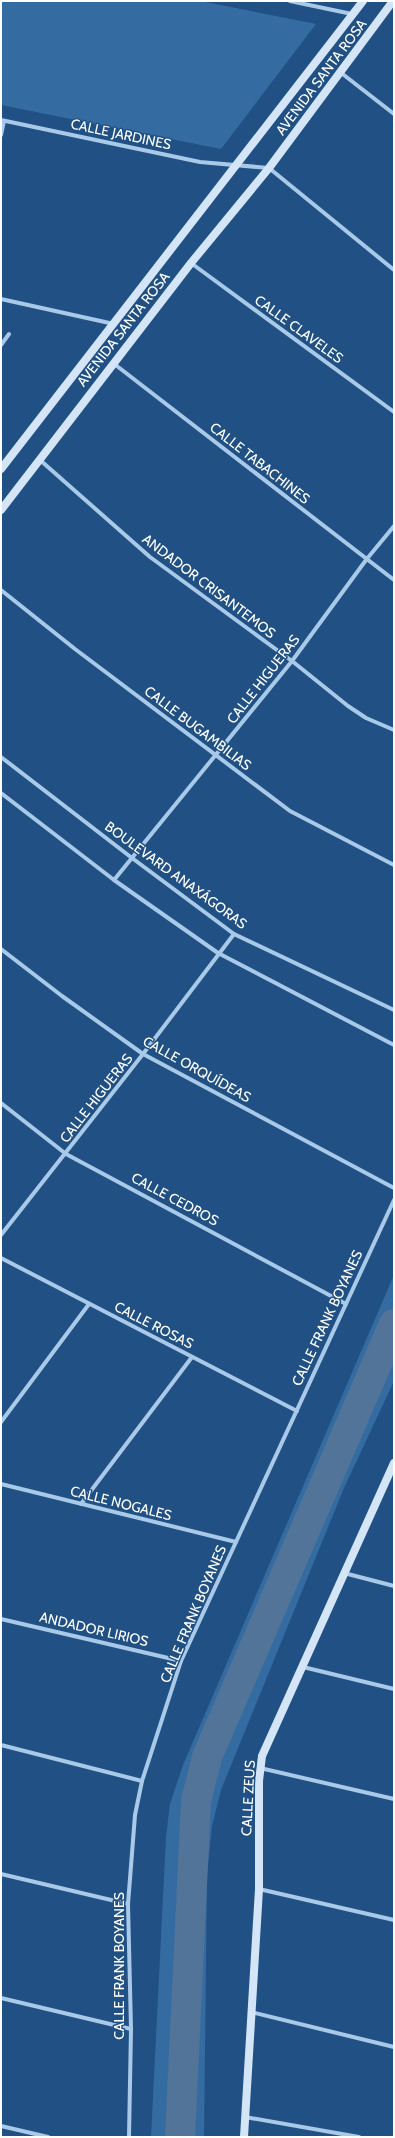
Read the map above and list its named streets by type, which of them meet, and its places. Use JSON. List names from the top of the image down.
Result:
{
  "streets": {
    "main road": ["AVENIDA SANTA ROSA", "CALLE ZEUS"],
    "street": [
      "CALLE JARDINES",
      "CALLE CLAVELES",
      "CALLE TABACHINES",
      "ANDADOR CRISANTEMOS",
      "CALLE HIGUERAS",
      "CALLE BUGAMBILIAS",
      "BOULEVARD ANAXÁGORAS",
      "CALLE ORQUÍDEAS",
      "CALLE CEDROS",
      "CALLE FRANK BOYANES",
      "CALLE ROSAS",
      "CALLE NOGALES",
      "ANDADOR LIRIOS"
    ]
  },
  "crossings": [
    ["AVENIDA SANTA ROSA", "CALLE JARDINES"],
    ["AVENIDA SANTA ROSA", "CALLE CLAVELES"],
    ["AVENIDA SANTA ROSA", "CALLE TABACHINES"],
    ["AVENIDA SANTA ROSA", "ANDADOR CRISANTEMOS"],
    ["CALLE TABACHINES", "CALLE HIGUERAS"],
    ["ANDADOR CRISANTEMOS", "CALLE HIGUERAS"],
    ["CALLE HIGUERAS", "CALLE BUGAMBILIAS"],
    ["CALLE HIGUERAS", "BOULEVARD ANAXÁGORAS"],
    ["CALLE HIGUERAS", "CALLE ORQUÍDEAS"],
    ["CALLE HIGUERAS", "CALLE CEDROS"],
    ["CALLE CEDROS", "CALLE FRANK BOYANES"],
    ["CALLE FRANK BOYANES", "CALLE ROSAS"],
    ["CALLE FRANK BOYANES", "CALLE NOGALES"],
    ["CALLE FRANK BOYANES", "ANDADOR LIRIOS"]
  ]
}
